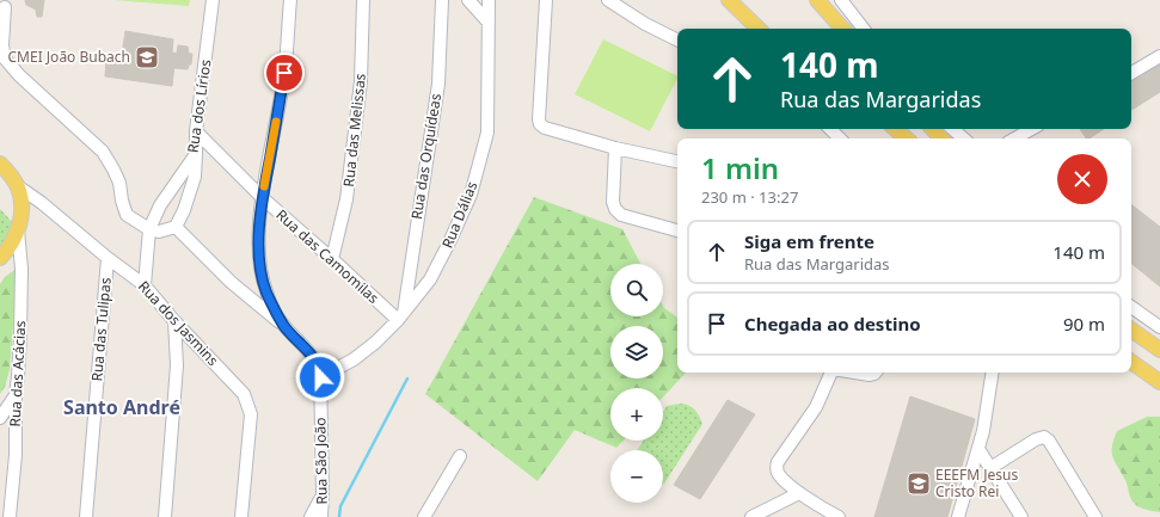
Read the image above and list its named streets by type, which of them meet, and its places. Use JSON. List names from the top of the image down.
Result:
{
  "streets": {
    "street": [
      "Rua dos Lírios",
      "Rua das Melissas",
      "Rua das Orquídeas",
      "Rua Dálias",
      "Rua das Camomilas",
      "Rua dos Jasmins",
      "Rua das Tulipas",
      "Rua das Acácias",
      "Rua São João"
    ]
  },
  "crossings": [
    ["Rua dos Lírios", "Rua das Camomilas"],
    ["Rua dos Lírios", "Rua dos Jasmins"],
    ["Rua das Melissas", "Rua das Camomilas"],
    ["Rua das Orquídeas", "Rua Dálias"],
    ["Rua das Orquídeas", "Rua das Camomilas"],
    ["Rua Dálias", "Rua das Camomilas"],
    ["Rua Dálias", "Rua São João"],
    ["Rua dos Jasmins", "Rua das Tulipas"]
  ],
  "districts": ["Santo André"],
  "places": {
    "school or university": ["CMEI João Bubach", "EEEFM Jesus Cristo Rei"]
  },
  "page": {
    "turn": ["140 m", "Rua das Margaridas"],
    "heading": ["1 min", "230 m · 13:27"],
    "list": [
      {
        "name": "Siga em frente",
        "note": "Rua das Margaridas",
        "value": "140 m"
      },
      {
        "name": "Chegada ao destino",
        "value": "90 m"
      }
    ],
    "map_buttons": ["+", "−"]
  }
}
